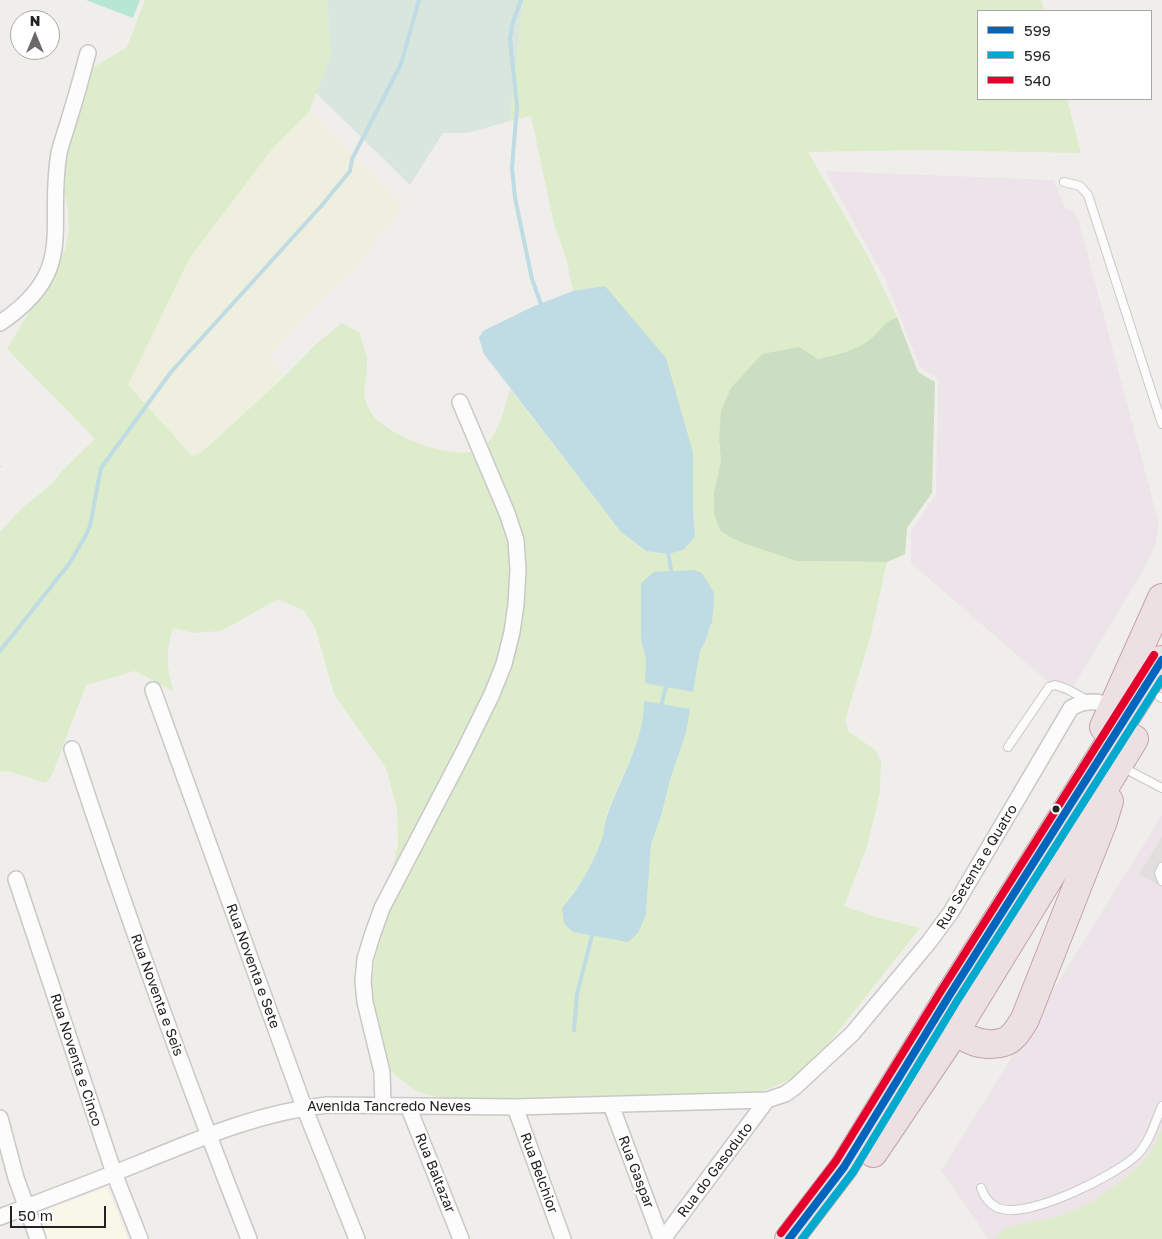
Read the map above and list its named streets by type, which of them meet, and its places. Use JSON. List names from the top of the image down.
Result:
{
  "streets": {
    "street": [
      "Rua Setenta e Quatro",
      "Rua Noventa e Sete",
      "Rua Noventa e Seis",
      "Rua Noventa e Cinco",
      "Avenida Tancredo Neves",
      "Rua do Gasoduto",
      "Rua Gaspar",
      "Rua Baltazar",
      "Rua Belchior"
    ]
  },
  "crossings": [
    ["Rua Setenta e Quatro", "Avenida Tancredo Neves"],
    ["Rua Setenta e Quatro", "Rua do Gasoduto"],
    ["Rua Noventa e Sete", "Avenida Tancredo Neves"],
    ["Rua Noventa e Seis", "Avenida Tancredo Neves"],
    ["Rua Noventa e Cinco", "Avenida Tancredo Neves"],
    ["Avenida Tancredo Neves", "Rua do Gasoduto"],
    ["Avenida Tancredo Neves", "Rua Gaspar"],
    ["Avenida Tancredo Neves", "Rua Baltazar"],
    ["Avenida Tancredo Neves", "Rua Belchior"],
    ["Rua do Gasoduto", "Rua Gaspar"]
  ],
  "lines": ["transit line 540", "transit line 599", "transit line 596"],
  "legend": ["599", "596", "540"],
  "scale_bar": "50 m",
  "north": "top"
}
